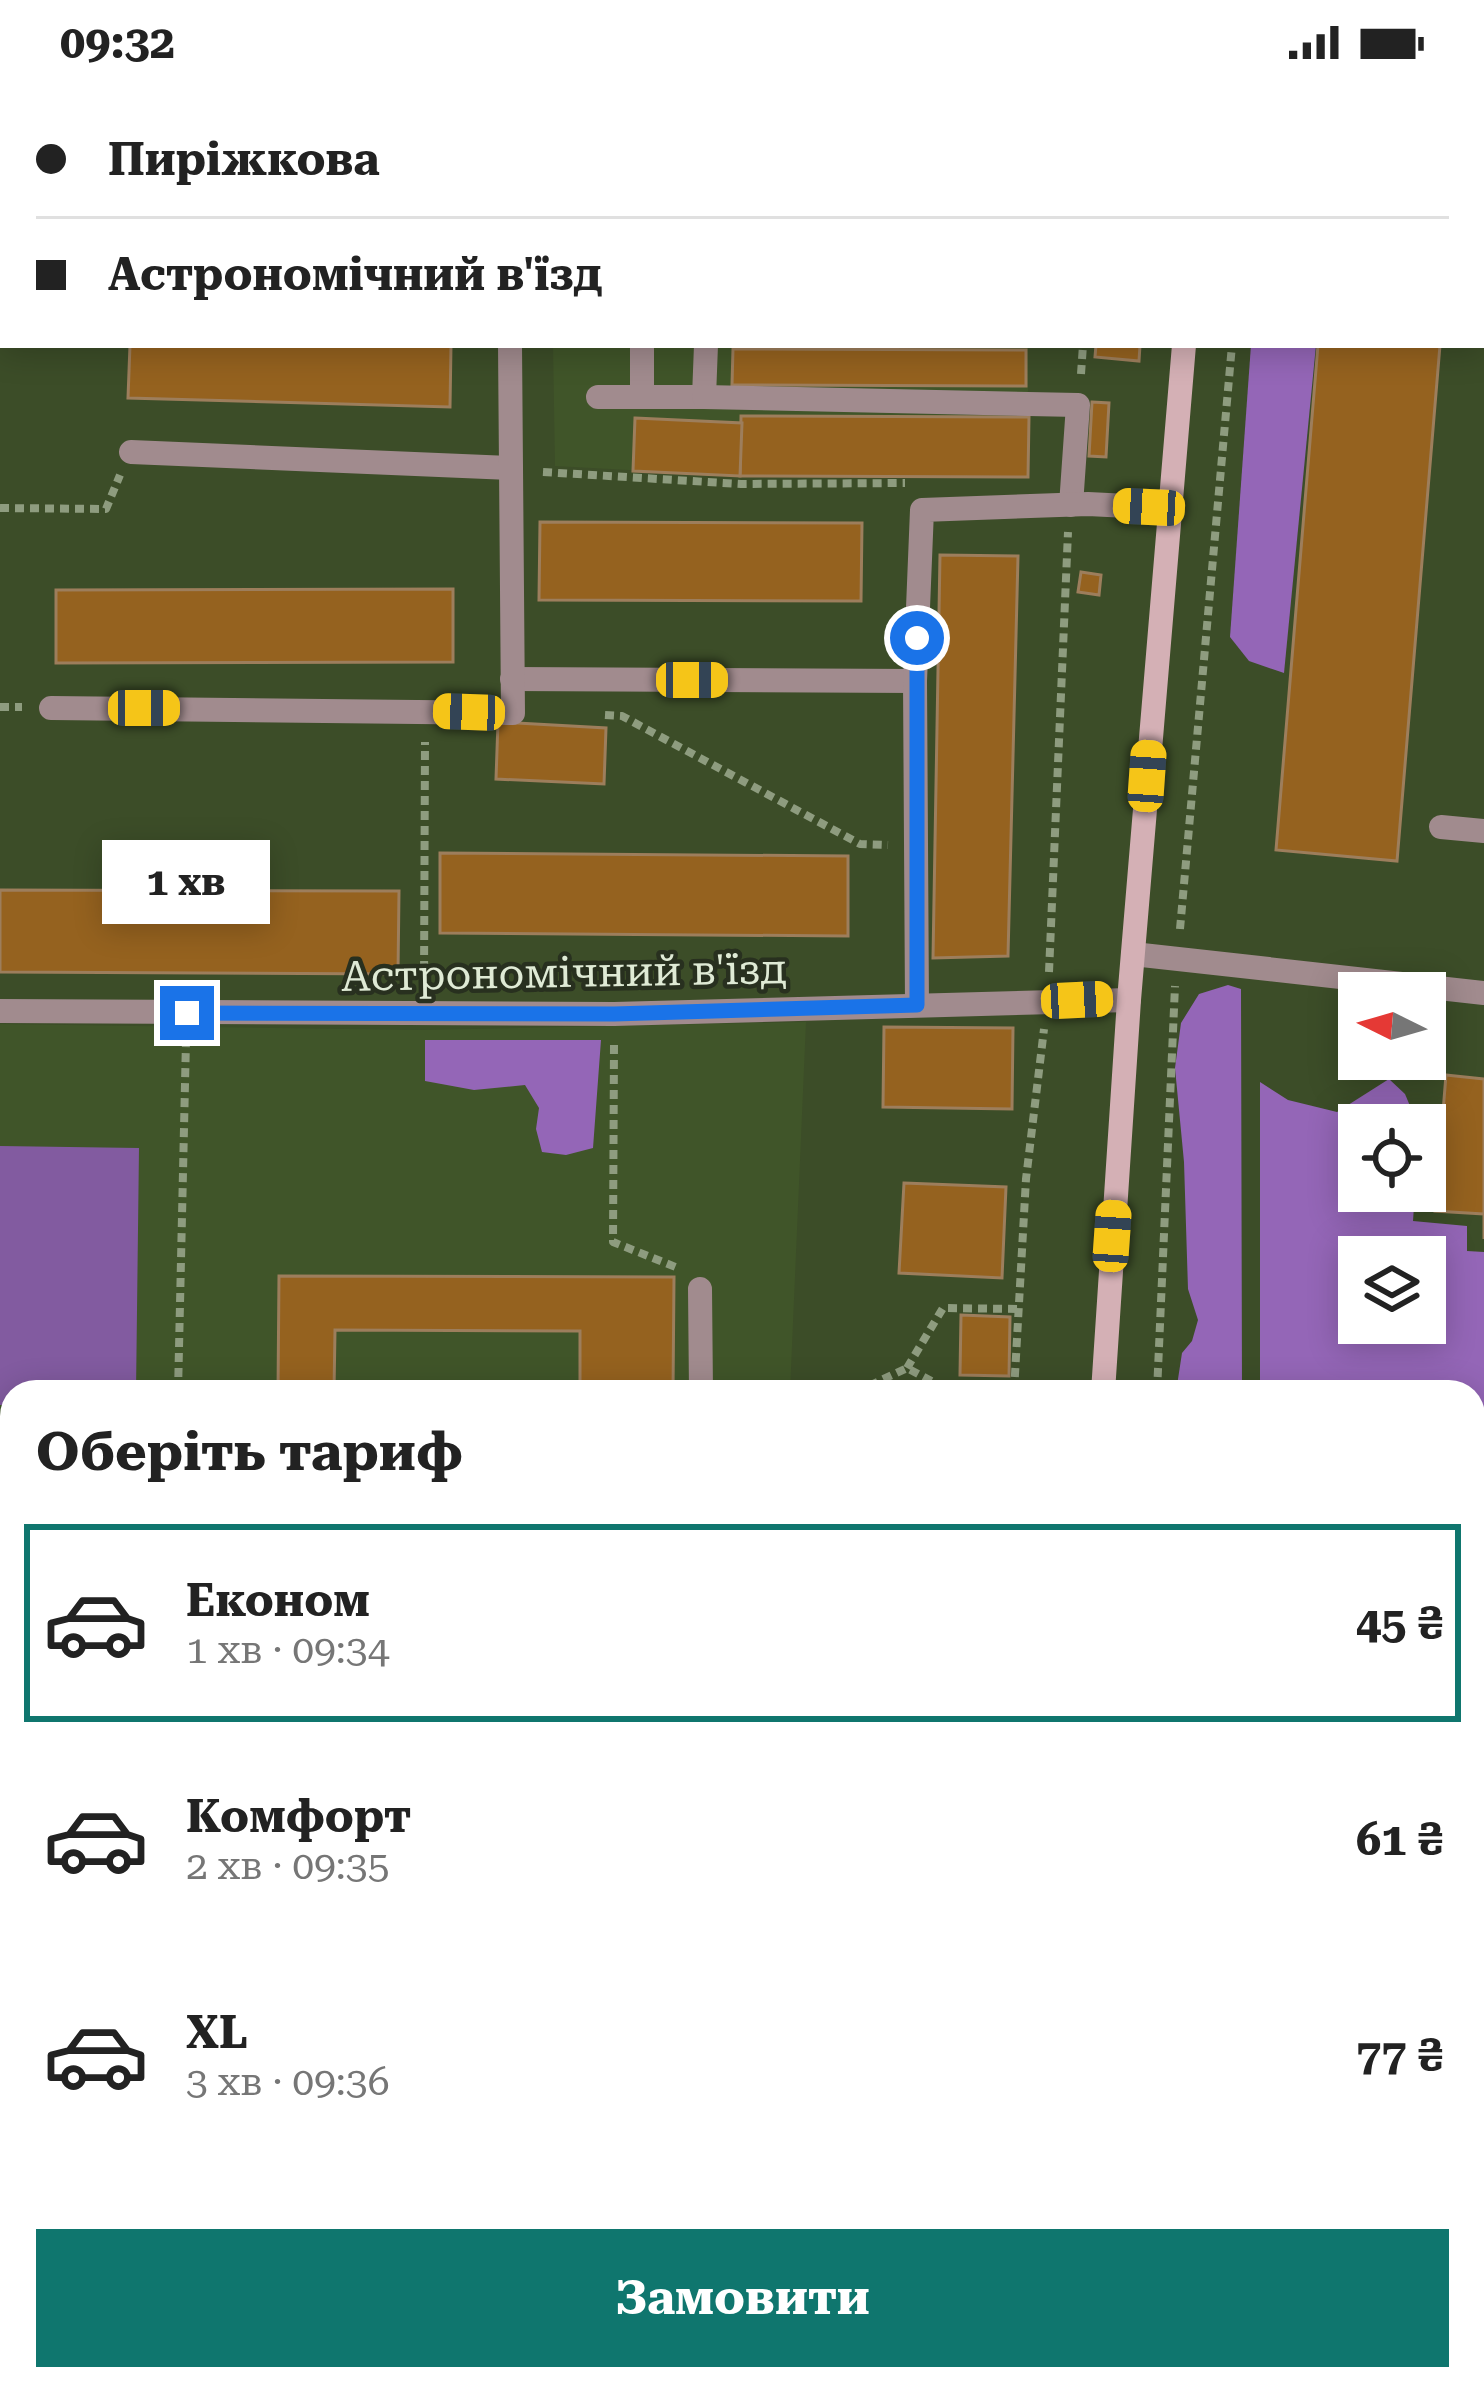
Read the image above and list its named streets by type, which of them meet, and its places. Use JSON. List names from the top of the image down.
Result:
{
  "streets": {
    "street": ["Астрономічний в'їзд"]
  },
  "north": "left",
  "page": {
    "status": "09:32",
    "banner": ["Пиріжкова", "Астрономічний в'їзд"],
    "bubble": "1 хв",
    "heading": "Оберіть тариф",
    "list": [
      {
        "name": "Економ",
        "note": "1 хв · 09:34",
        "value": "45 ₴"
      },
      {
        "name": "Комфорт",
        "note": "2 хв · 09:35",
        "value": "61 ₴"
      },
      {
        "name": "XL",
        "note": "3 хв · 09:36",
        "value": "77 ₴"
      }
    ],
    "buttons": "Замовити"
  }
}
